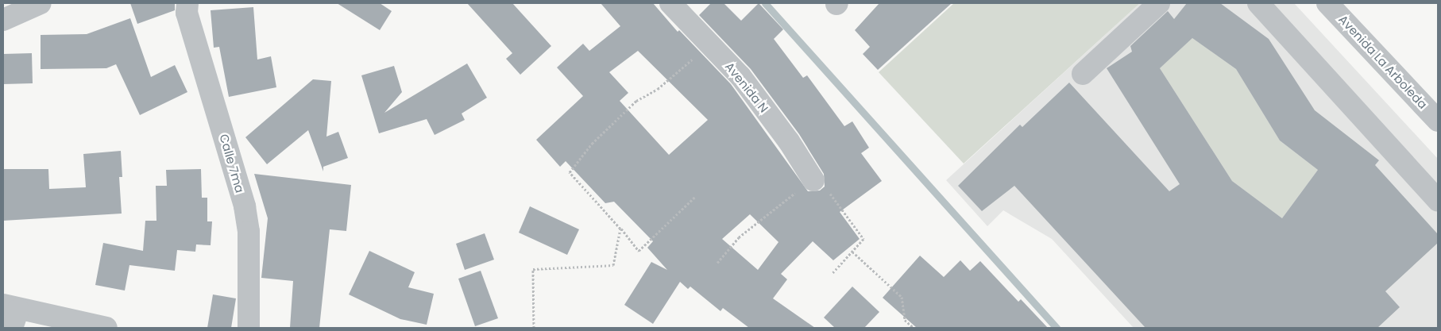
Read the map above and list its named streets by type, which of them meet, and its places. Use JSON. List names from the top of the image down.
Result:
{
  "streets": {
    "street": ["Avenida La Arboleda", "Avenida N", "Calle 7ma"]
  }
}
